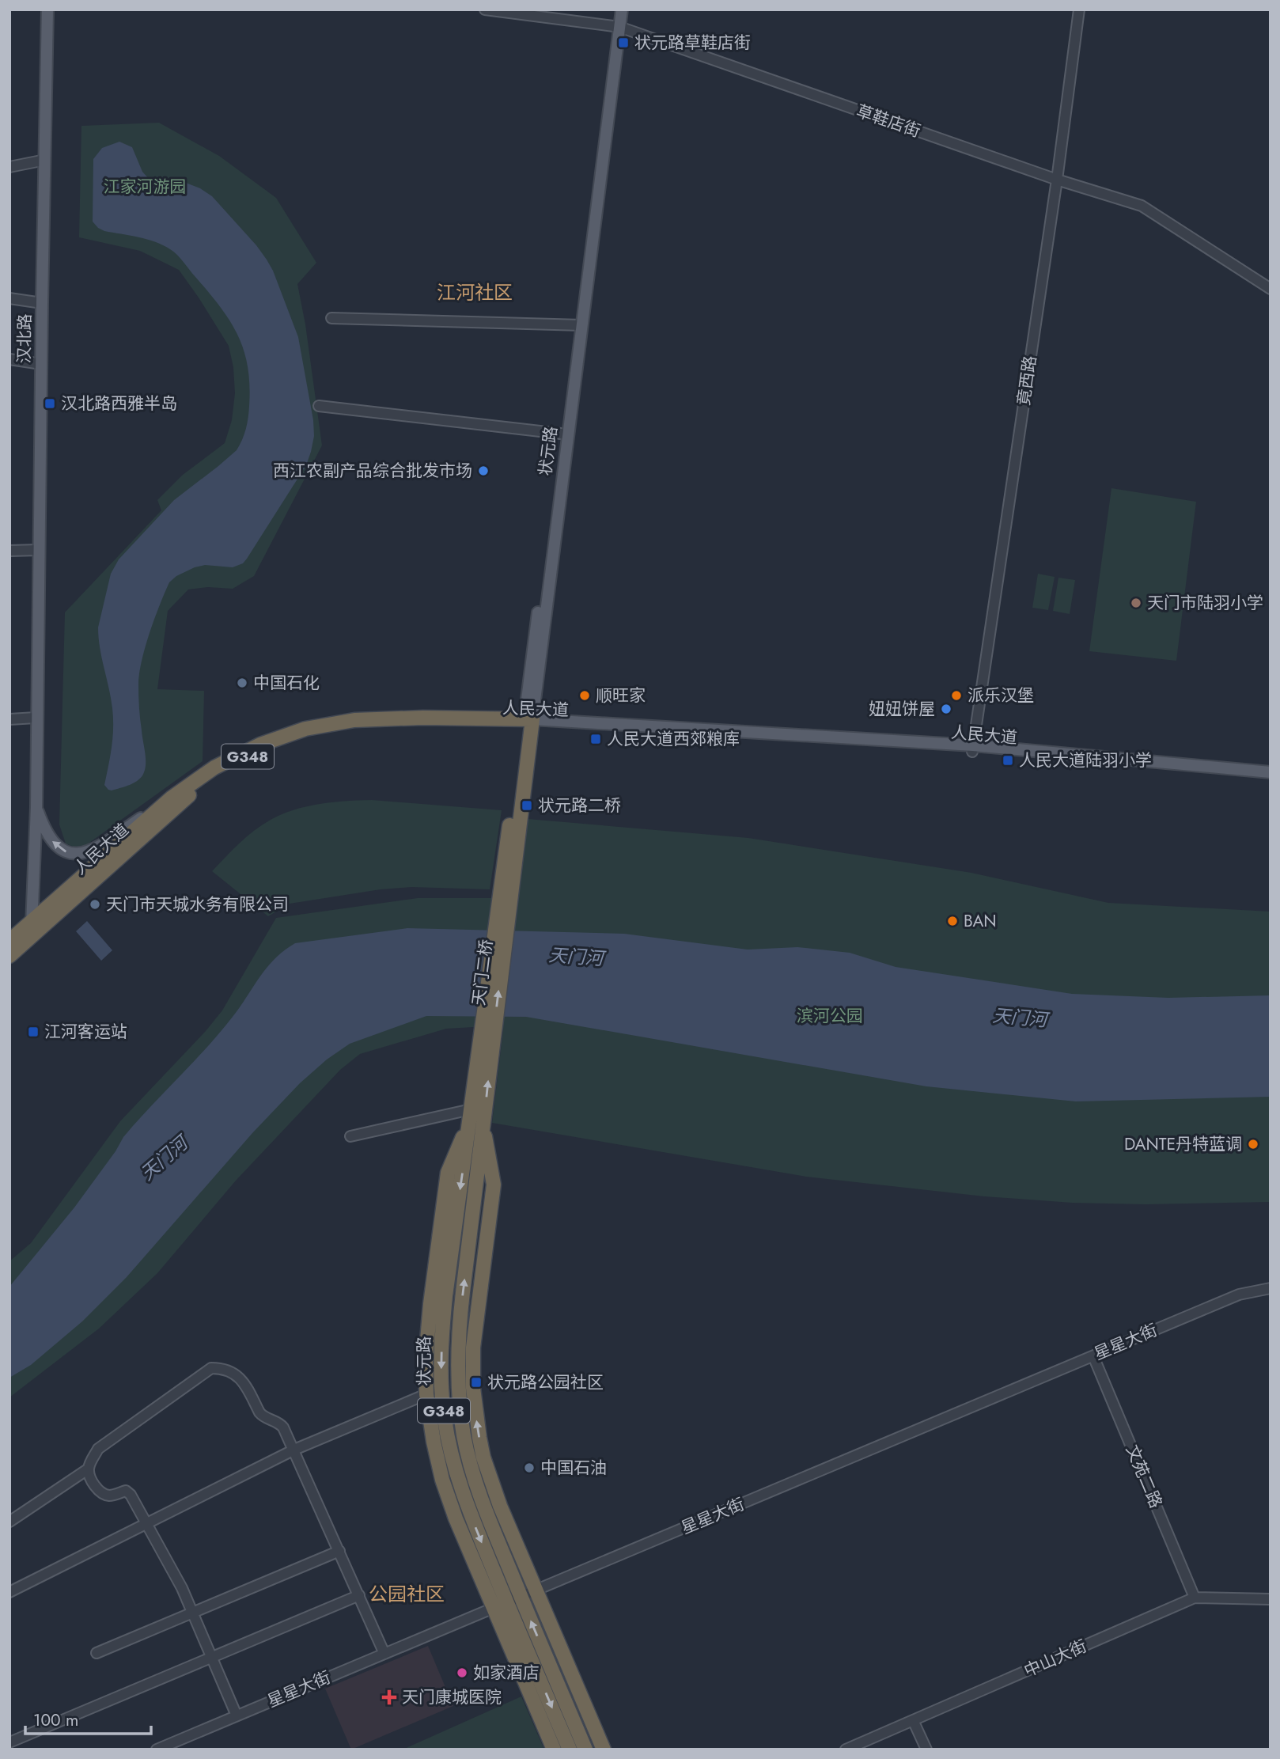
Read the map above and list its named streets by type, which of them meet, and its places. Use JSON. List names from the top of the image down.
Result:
{
  "streets": {
    "highway": [
      "状元路",
      "人民大道",
      "G348",
      "天门二桥"
    ],
    "main road": ["汉北路"],
    "street": [
      "草鞋店街",
      "竟西路",
      "星星大街",
      "文苑二路",
      "中山大街"
    ]
  },
  "crossings": [
    ["草鞋店街", "竟西路"],
    ["草鞋店街", "状元路"],
    ["汉北路", "人民大道"],
    ["竟西路", "人民大道"],
    ["状元路", "人民大道"],
    ["状元路", "天门二桥"],
    ["状元路", "星星大街"],
    ["星星大街", "文苑二路"],
    ["文苑二路", "中山大街"]
  ],
  "districts": ["江河社区", "公园社区"],
  "water": ["天门河"],
  "parks": ["江家河游园", "滨河公园"],
  "places": {
    "transit": [
      "状元路草鞋店街",
      "汉北路西雅半岛",
      "人民大道西郊粮库",
      "人民大道陆羽小学",
      "状元路二桥",
      "江河客运站",
      "状元路公园社区"
    ],
    "other": [
      "西江农副产品综合批发市场",
      "天门市陆羽小学",
      "中国石化",
      "顺旺家",
      "派乐汉堡",
      "妞妞饼屋",
      "天门市天城水务有限公司",
      "BAN",
      "DANTE丹特蓝调",
      "中国石油",
      "如家酒店"
    ],
    "health": ["天门康城医院"]
  },
  "scale_bar": "100 m"
}
